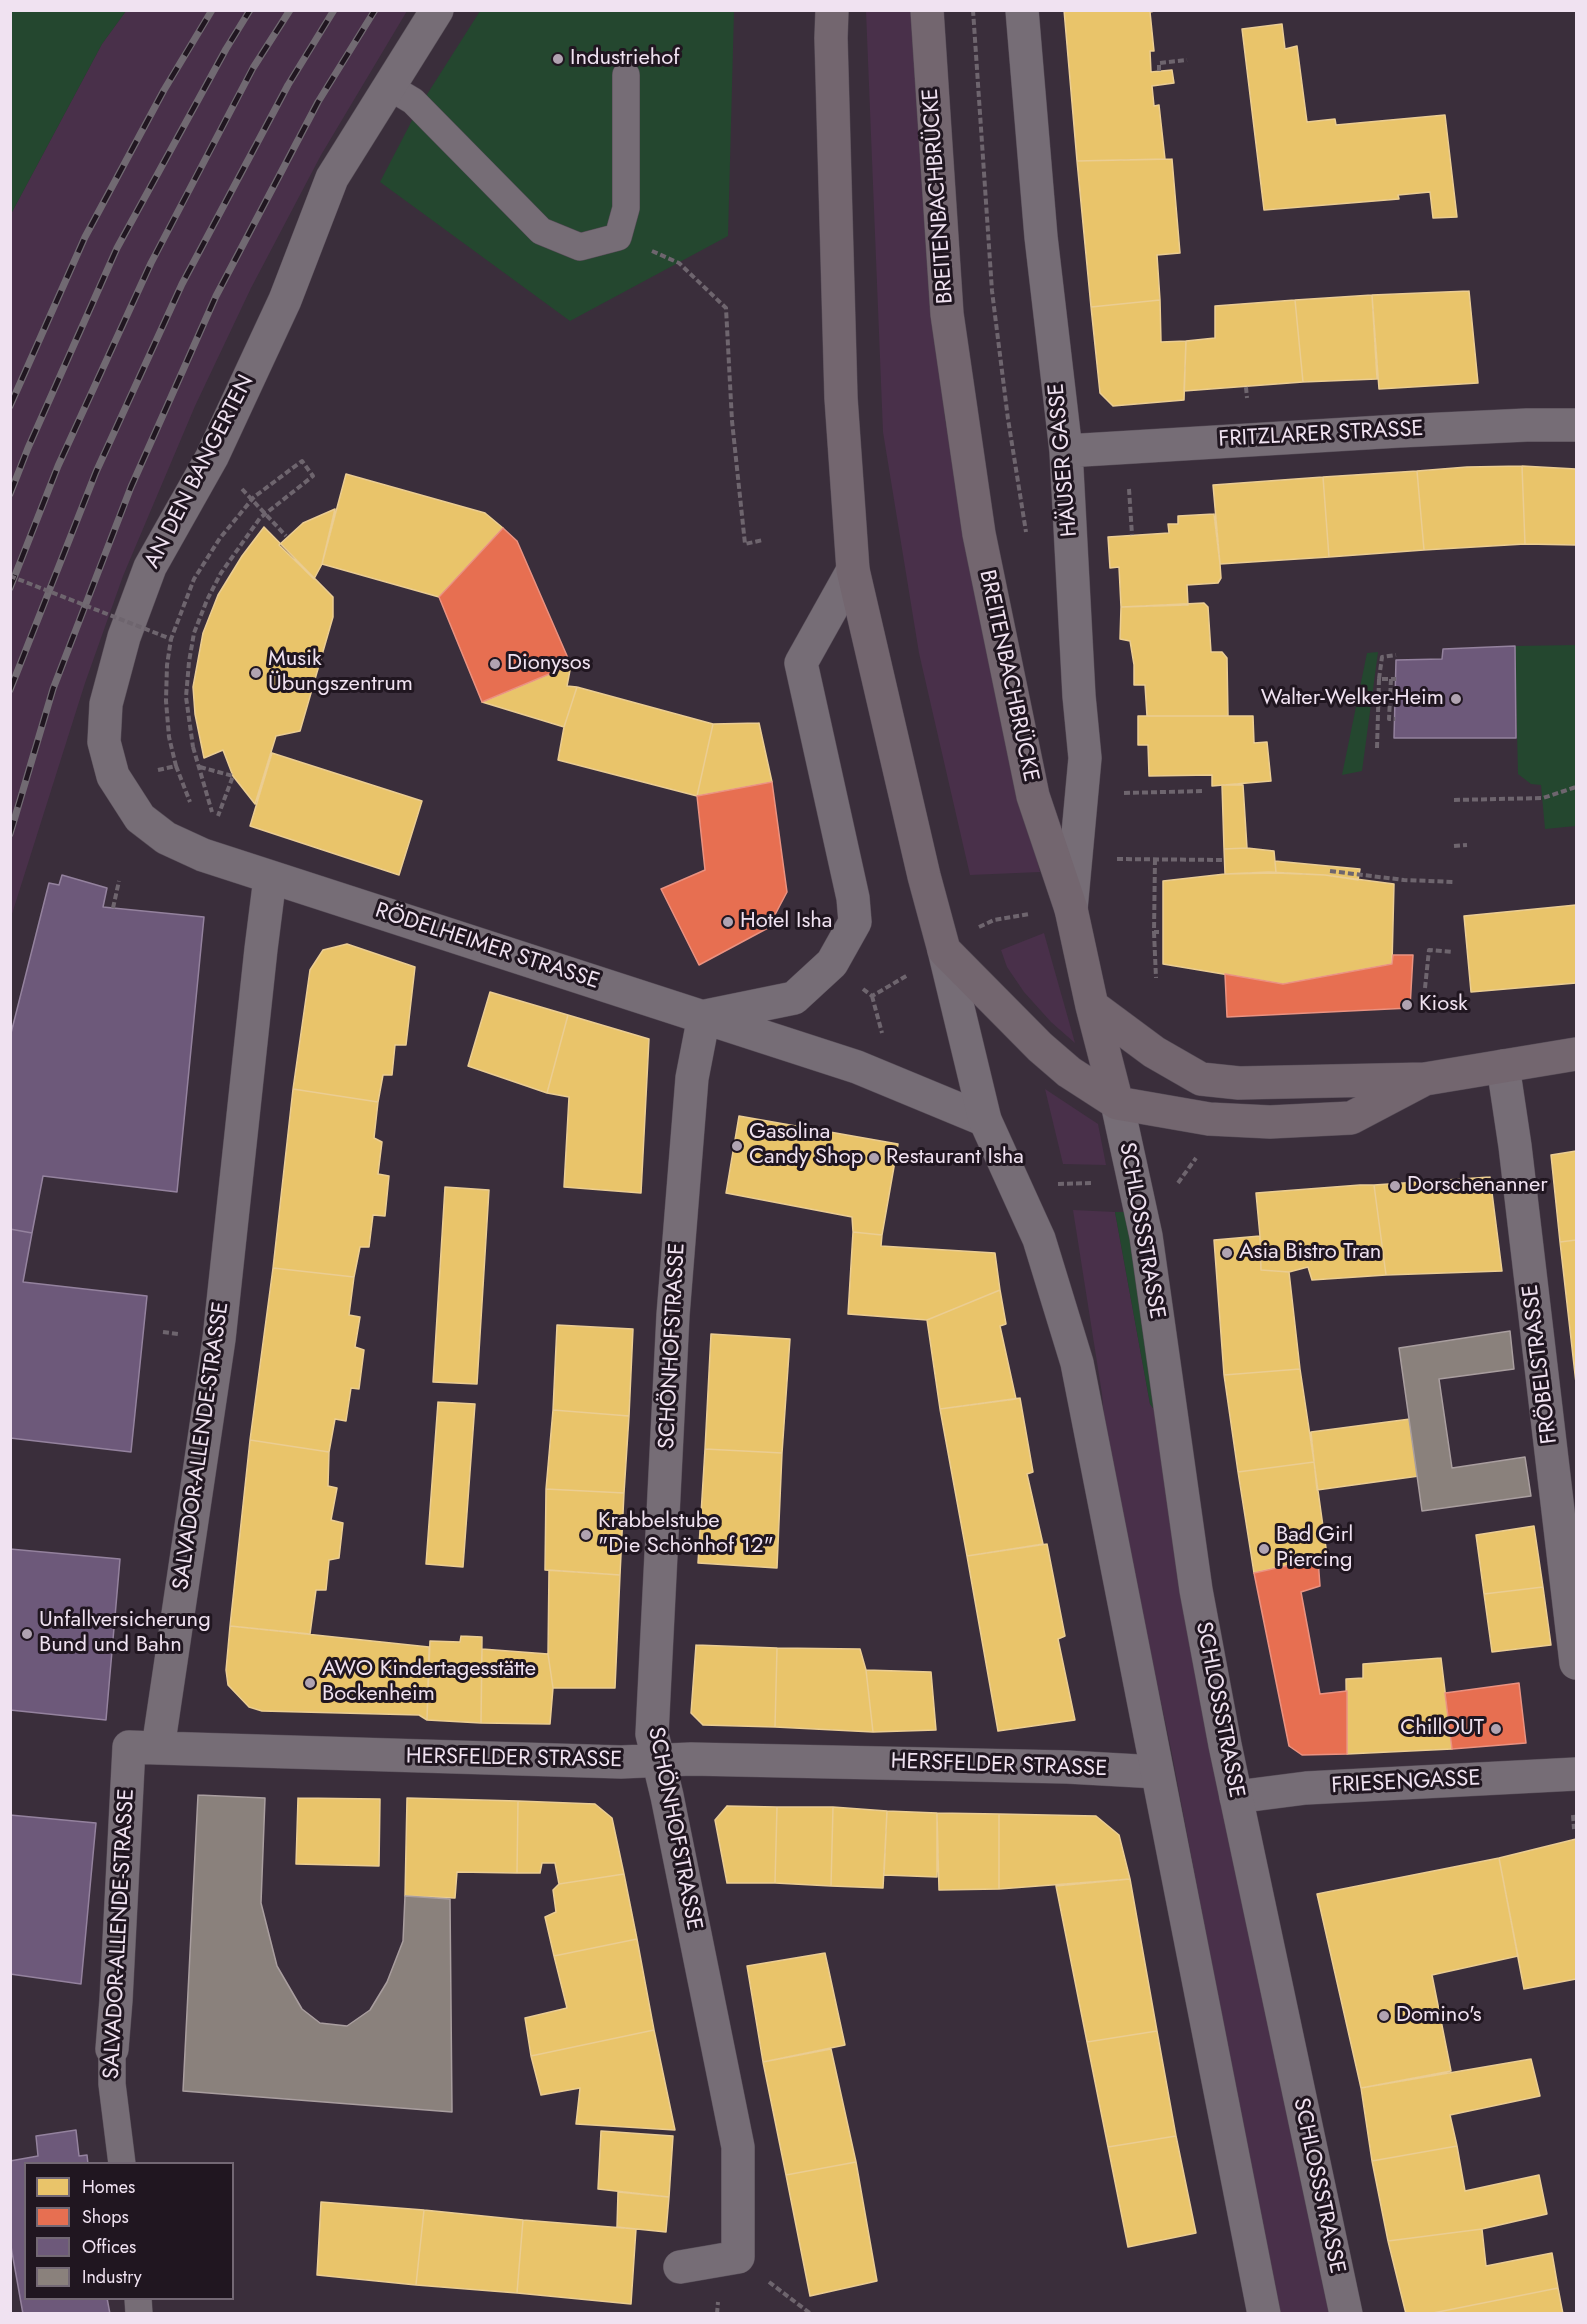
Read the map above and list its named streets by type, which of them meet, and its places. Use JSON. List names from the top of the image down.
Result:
{
  "streets": {
    "main road": ["BREITENBACHBRÜCKE"],
    "street": [
      "FRITZLARER STRASSE",
      "HÄUSER GASSE",
      "AN DEN BANGERTEN",
      "RÖDELHEIMER STRASSE",
      "SCHLOSSSTRASSE",
      "SCHÖNHOFSTRASSE",
      "FRÖBELSTRASSE",
      "SALVADOR-ALLENDE-STRASSE",
      "HERSFELDER STRASSE",
      "FRIESENGASSE"
    ]
  },
  "crossings": [
    ["BREITENBACHBRÜCKE", "HÄUSER GASSE"],
    ["BREITENBACHBRÜCKE", "SCHLOSSSTRASSE"],
    ["FRITZLARER STRASSE", "HÄUSER GASSE"],
    ["AN DEN BANGERTEN", "RÖDELHEIMER STRASSE"],
    ["AN DEN BANGERTEN", "SALVADOR-ALLENDE-STRASSE"],
    ["RÖDELHEIMER STRASSE", "SCHÖNHOFSTRASSE"],
    ["RÖDELHEIMER STRASSE", "SALVADOR-ALLENDE-STRASSE"],
    ["SCHLOSSSTRASSE", "FRIESENGASSE"],
    ["SCHÖNHOFSTRASSE", "HERSFELDER STRASSE"],
    ["SALVADOR-ALLENDE-STRASSE", "HERSFELDER STRASSE"]
  ],
  "places": [
    "Industriehof",
    "Dionysos",
    "Musik Übungszentrum",
    "Walter-Welker-Heim",
    "Hotel Isha",
    "Kiosk",
    "Gasolina Candy Shop",
    "Restaurant Isha",
    "Dorschenanner",
    "Asia Bistro Tran",
    "Krabbelstube \"Die Schönhof 12\"",
    "Bad Girl Piercing",
    "Unfallversicherung Bund und Bahn",
    "AWO Kindertagesstätte Bockenheim",
    "ChillOUT",
    "Domino's"
  ],
  "legend": [
    "Homes",
    "Shops",
    "Offices",
    "Industry"
  ]
}
